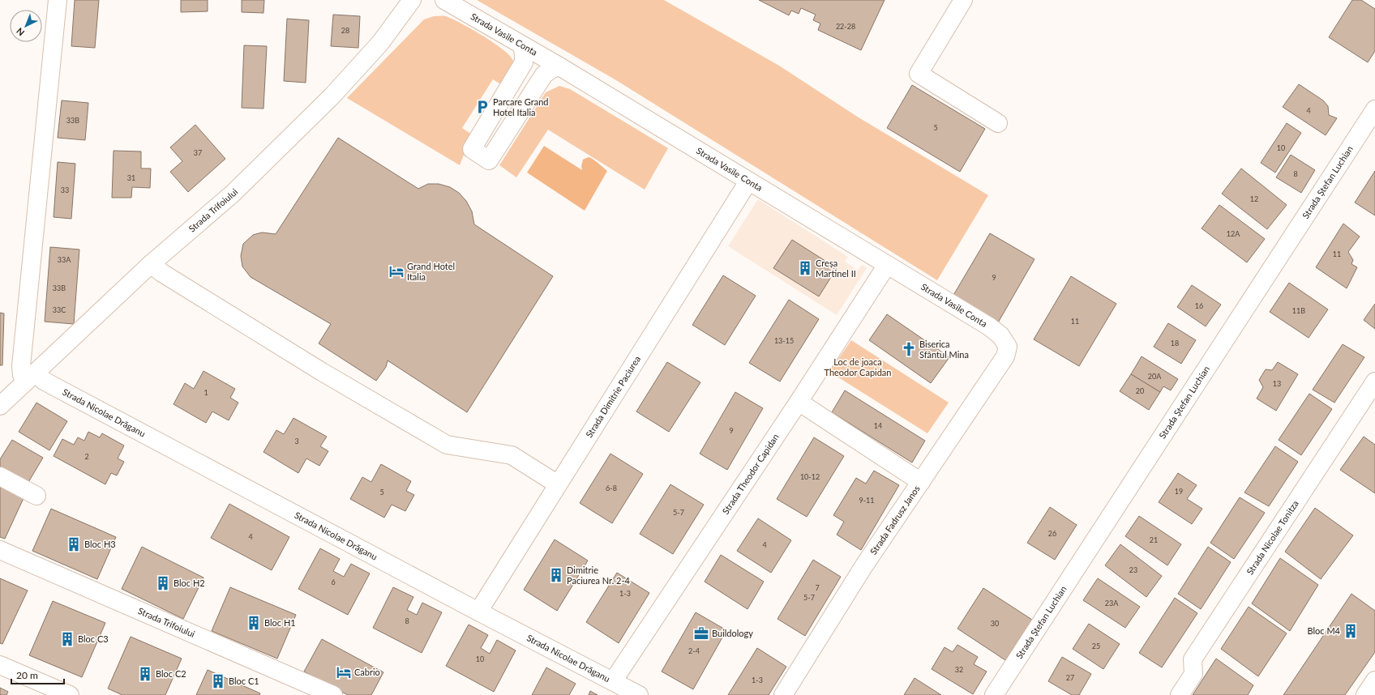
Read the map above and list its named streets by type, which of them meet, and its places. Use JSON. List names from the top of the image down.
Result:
{
  "streets": {
    "street": [
      "Strada Vasile Conta",
      "Strada Ștefan Luchian",
      "Strada Trifoiului",
      "Strada Dimitrie Paciurea",
      "Strada Nicolae Drăganu",
      "Strada Theodor Capidan",
      "Strada Fadrusz Janos",
      "Strada Nicolae Tonitza"
    ]
  },
  "crossings": [
    ["Strada Vasile Conta", "Strada Dimitrie Paciurea"],
    ["Strada Vasile Conta", "Strada Theodor Capidan"],
    ["Strada Vasile Conta", "Strada Fadrusz Janos"],
    ["Strada Trifoiului", "Strada Nicolae Drăganu"],
    ["Strada Dimitrie Paciurea", "Strada Nicolae Drăganu"],
    ["Strada Nicolae Drăganu", "Strada Theodor Capidan"]
  ],
  "parks": ["Loc de joaca Theodor Capidan"],
  "places": {
    "parking": ["Parcare Grand Hotel Italia"],
    "building": [
      "Creșa Martinel II",
      "Bloc H3",
      "Dimitrie Paciurea Nr. 2-4",
      "Bloc H2",
      "Bloc H1",
      "Bloc M4",
      "Bloc C3",
      "Bloc C2",
      "Bloc C1"
    ],
    "hotel": ["Grand Hotel Italia", "Cabrio"],
    "church": ["Biserica Sfântul Mina"],
    "office": ["Buildology"]
  },
  "house_numbers": [
    "22-28",
    "28",
    "4",
    "33B",
    "5",
    "10",
    "37",
    "8",
    "31",
    "33",
    "12",
    "12A",
    "11",
    "33A",
    "9",
    "33B",
    "16",
    "33C",
    "11B",
    "11",
    "13-15",
    "18",
    "20A",
    "13",
    "20",
    "1",
    "14",
    "9",
    "3",
    "2",
    "10-12",
    "6-8",
    "19",
    "5",
    "9-11",
    "5-7",
    "26",
    "4",
    "21",
    "4",
    "23",
    "6",
    "7",
    "1-3",
    "5-7",
    "23A",
    "8",
    "30",
    "25",
    "2-4",
    "10",
    "32",
    "27",
    "1-3"
  ],
  "scale_bar": "20 m",
  "north": "bottom left"
}
